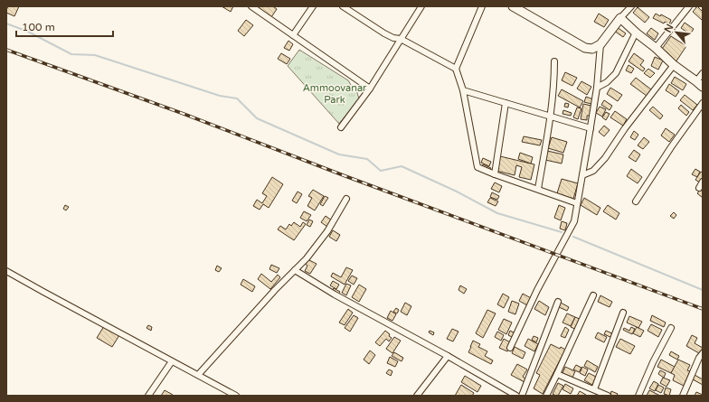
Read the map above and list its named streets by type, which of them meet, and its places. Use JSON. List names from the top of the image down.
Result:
{
  "parks": ["Ammoovanar Park"],
  "scale_bar": "100 m",
  "north": "top left"
}
